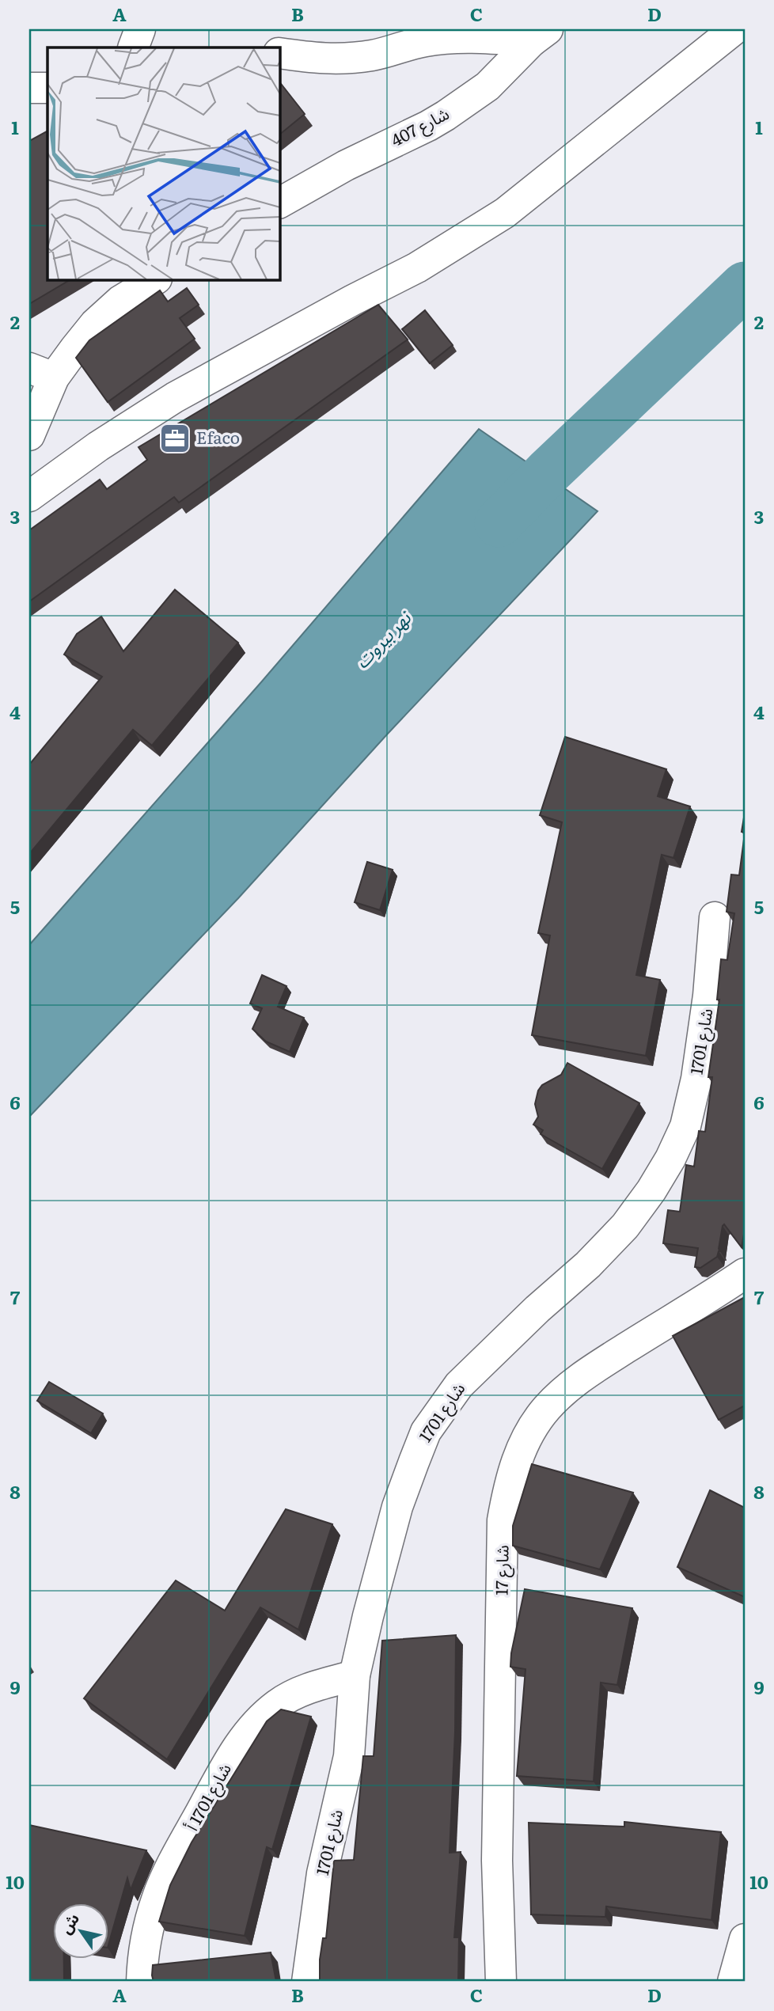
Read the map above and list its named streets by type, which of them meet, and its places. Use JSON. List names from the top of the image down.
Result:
{
  "streets": {
    "street": [
      "شارع 407",
      "شارع 1701",
      "شارع 17",
      "شارع 1701 أ"
    ]
  },
  "crossings": [
    ["شارع 1701", "شارع 1701 أ"]
  ],
  "water": ["نهر بيروت"],
  "places": {
    "office": ["Efaco"]
  },
  "north": "top left",
  "grid": {
    "columns": [
      "A",
      "B",
      "C",
      "D"
    ],
    "rows": [
      "1",
      "2",
      "3",
      "4",
      "5",
      "6",
      "7",
      "8",
      "9",
      "10"
    ]
  }
}
